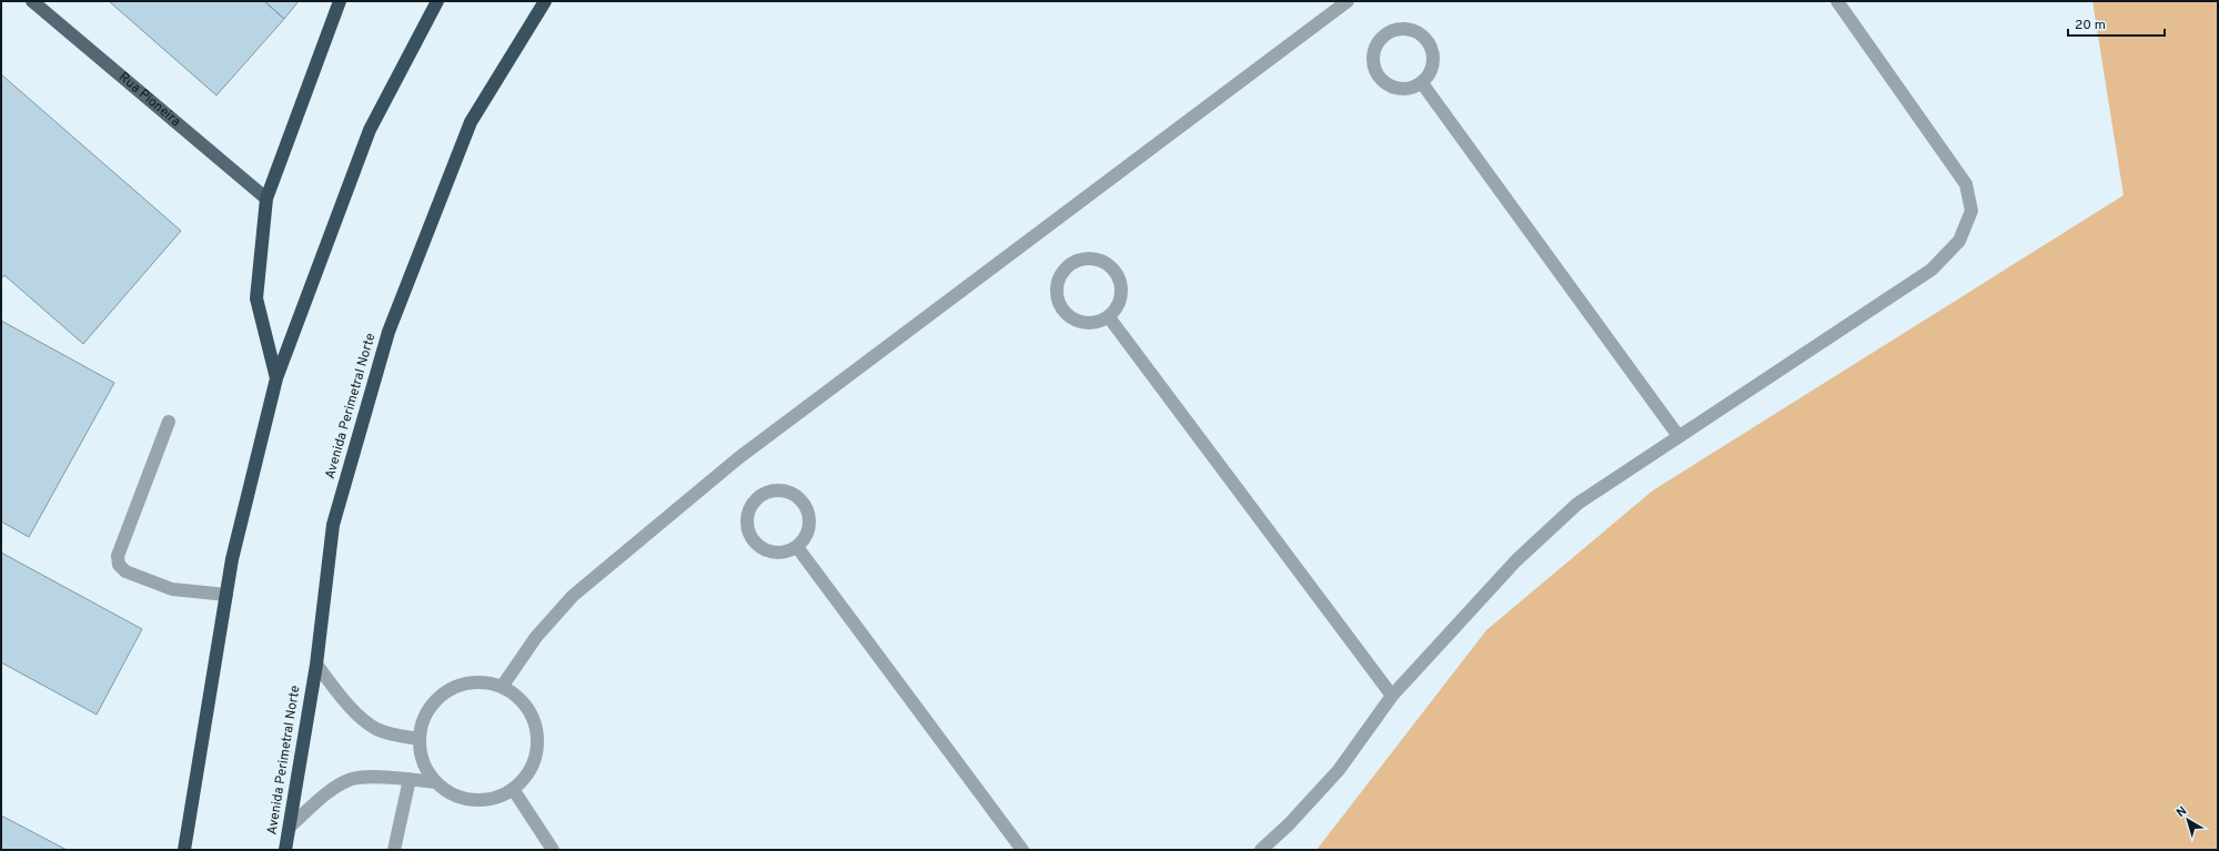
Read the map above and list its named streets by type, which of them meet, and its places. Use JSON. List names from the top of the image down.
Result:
{
  "streets": {
    "highway": ["Avenida Perimetral Norte"],
    "main road": ["Rua Pioneira"]
  },
  "scale_bar": "20 m",
  "north": "top left"
}
